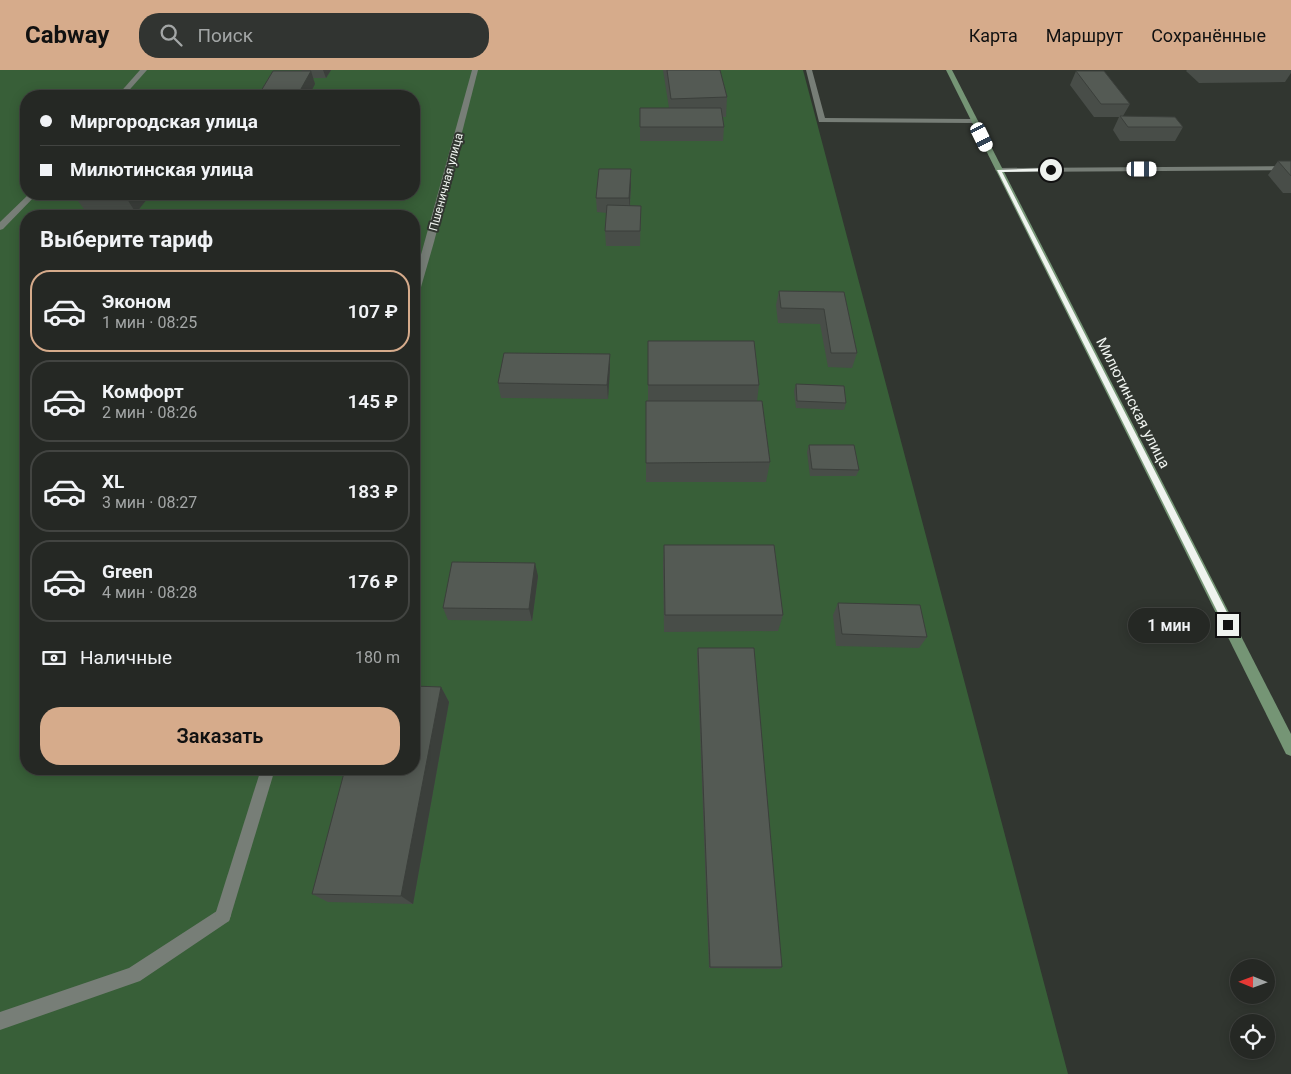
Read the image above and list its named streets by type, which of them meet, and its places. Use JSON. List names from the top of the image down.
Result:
{
  "streets": {
    "main road": ["Милютинская улица"],
    "street": ["Пшеничная улица"]
  },
  "north": "left",
  "page": {
    "header": "Cabway",
    "search": "Поиск",
    "nav": ["Карта", "Маршрут", "Сохранённые"],
    "banner": ["Миргородская улица", "Милютинская улица"],
    "heading": "Выберите тариф",
    "list": [
      {
        "name": "Эконом",
        "note": "1 мин · 08:25",
        "value": "107 ₽"
      },
      {
        "name": "Комфорт",
        "note": "2 мин · 08:26",
        "value": "145 ₽"
      },
      {
        "name": "XL",
        "note": "3 мин · 08:27",
        "value": "183 ₽"
      },
      {
        "name": "Green",
        "note": "4 мин · 08:28",
        "value": "176 ₽"
      }
    ],
    "bubble": "1 мин",
    "pay": ["Наличные", "180 m"],
    "buttons": "Заказать"
  }
}
